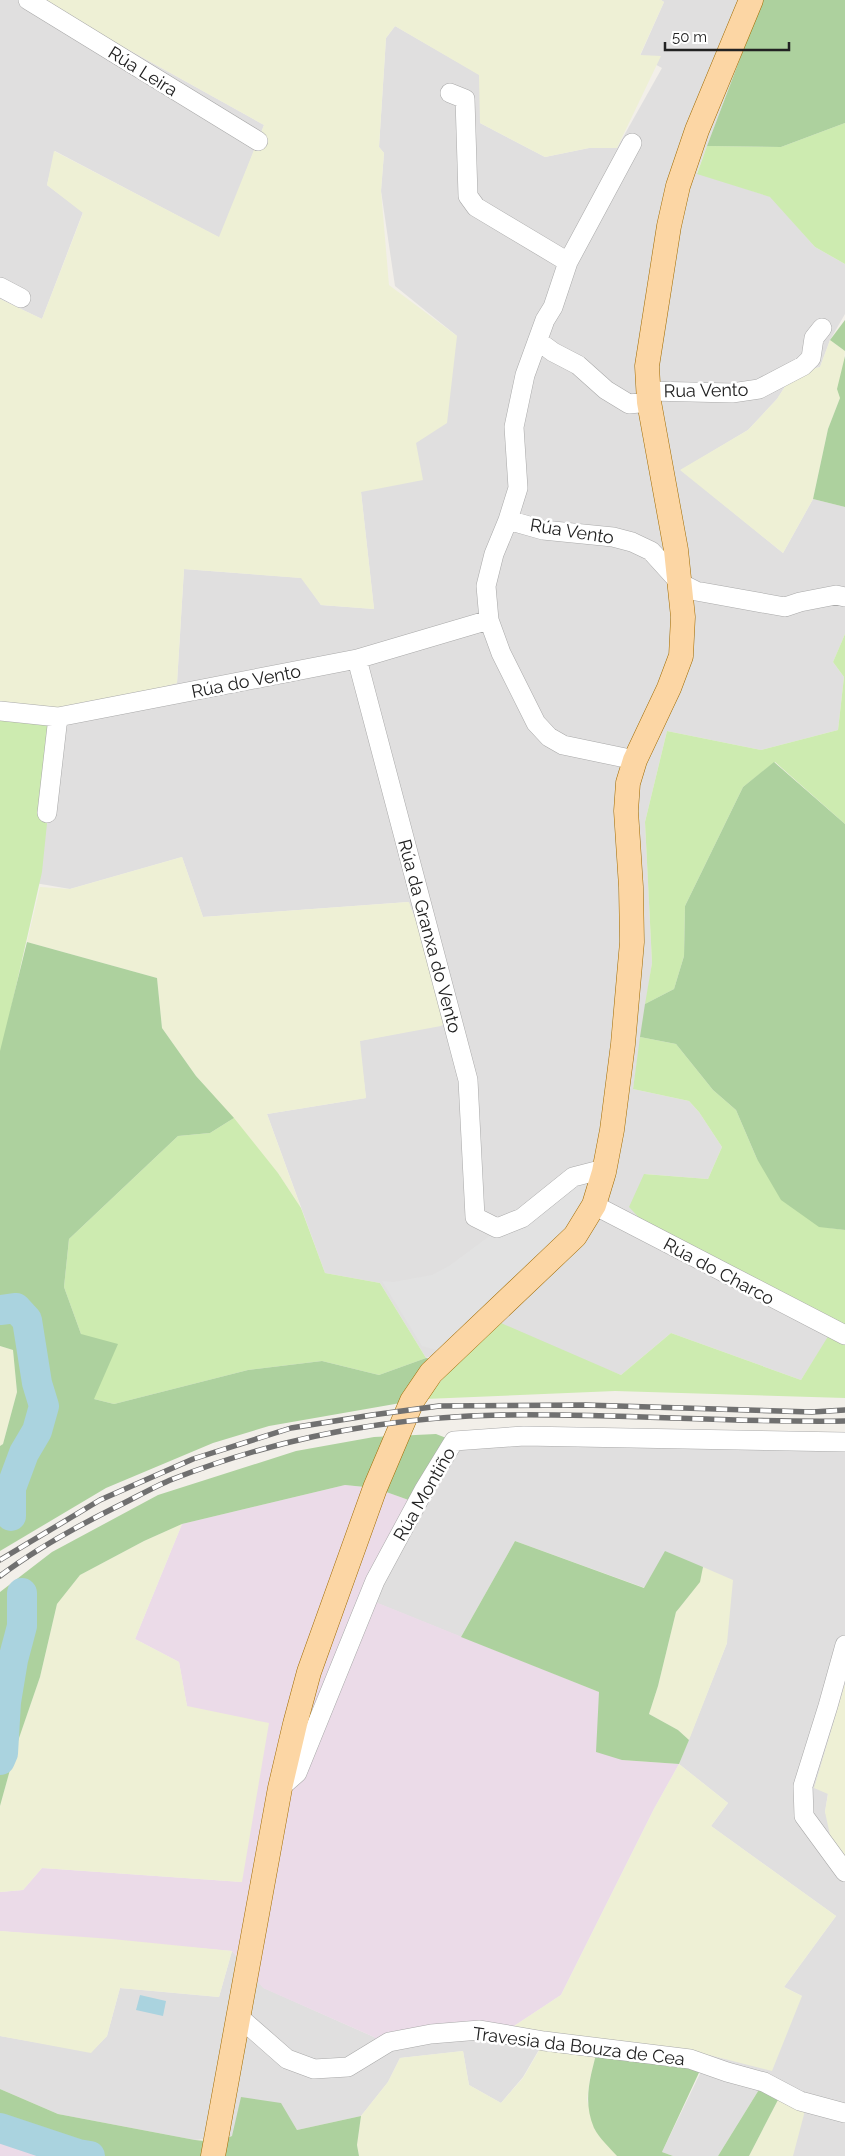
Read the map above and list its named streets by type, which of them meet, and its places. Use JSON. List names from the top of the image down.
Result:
{
  "streets": {
    "street": [
      "Rúa Leira",
      "Rua Vento",
      "Rúa Vento",
      "Rúa do Vento",
      "Rúa da Granxa do Vento",
      "Rúa do Charco",
      "Rúa Montiño",
      "Travesia da Bouza de Cea"
    ]
  },
  "crossings": [
    ["Rúa do Vento", "Rúa da Granxa do Vento"]
  ],
  "scale_bar": "50 m"
}
